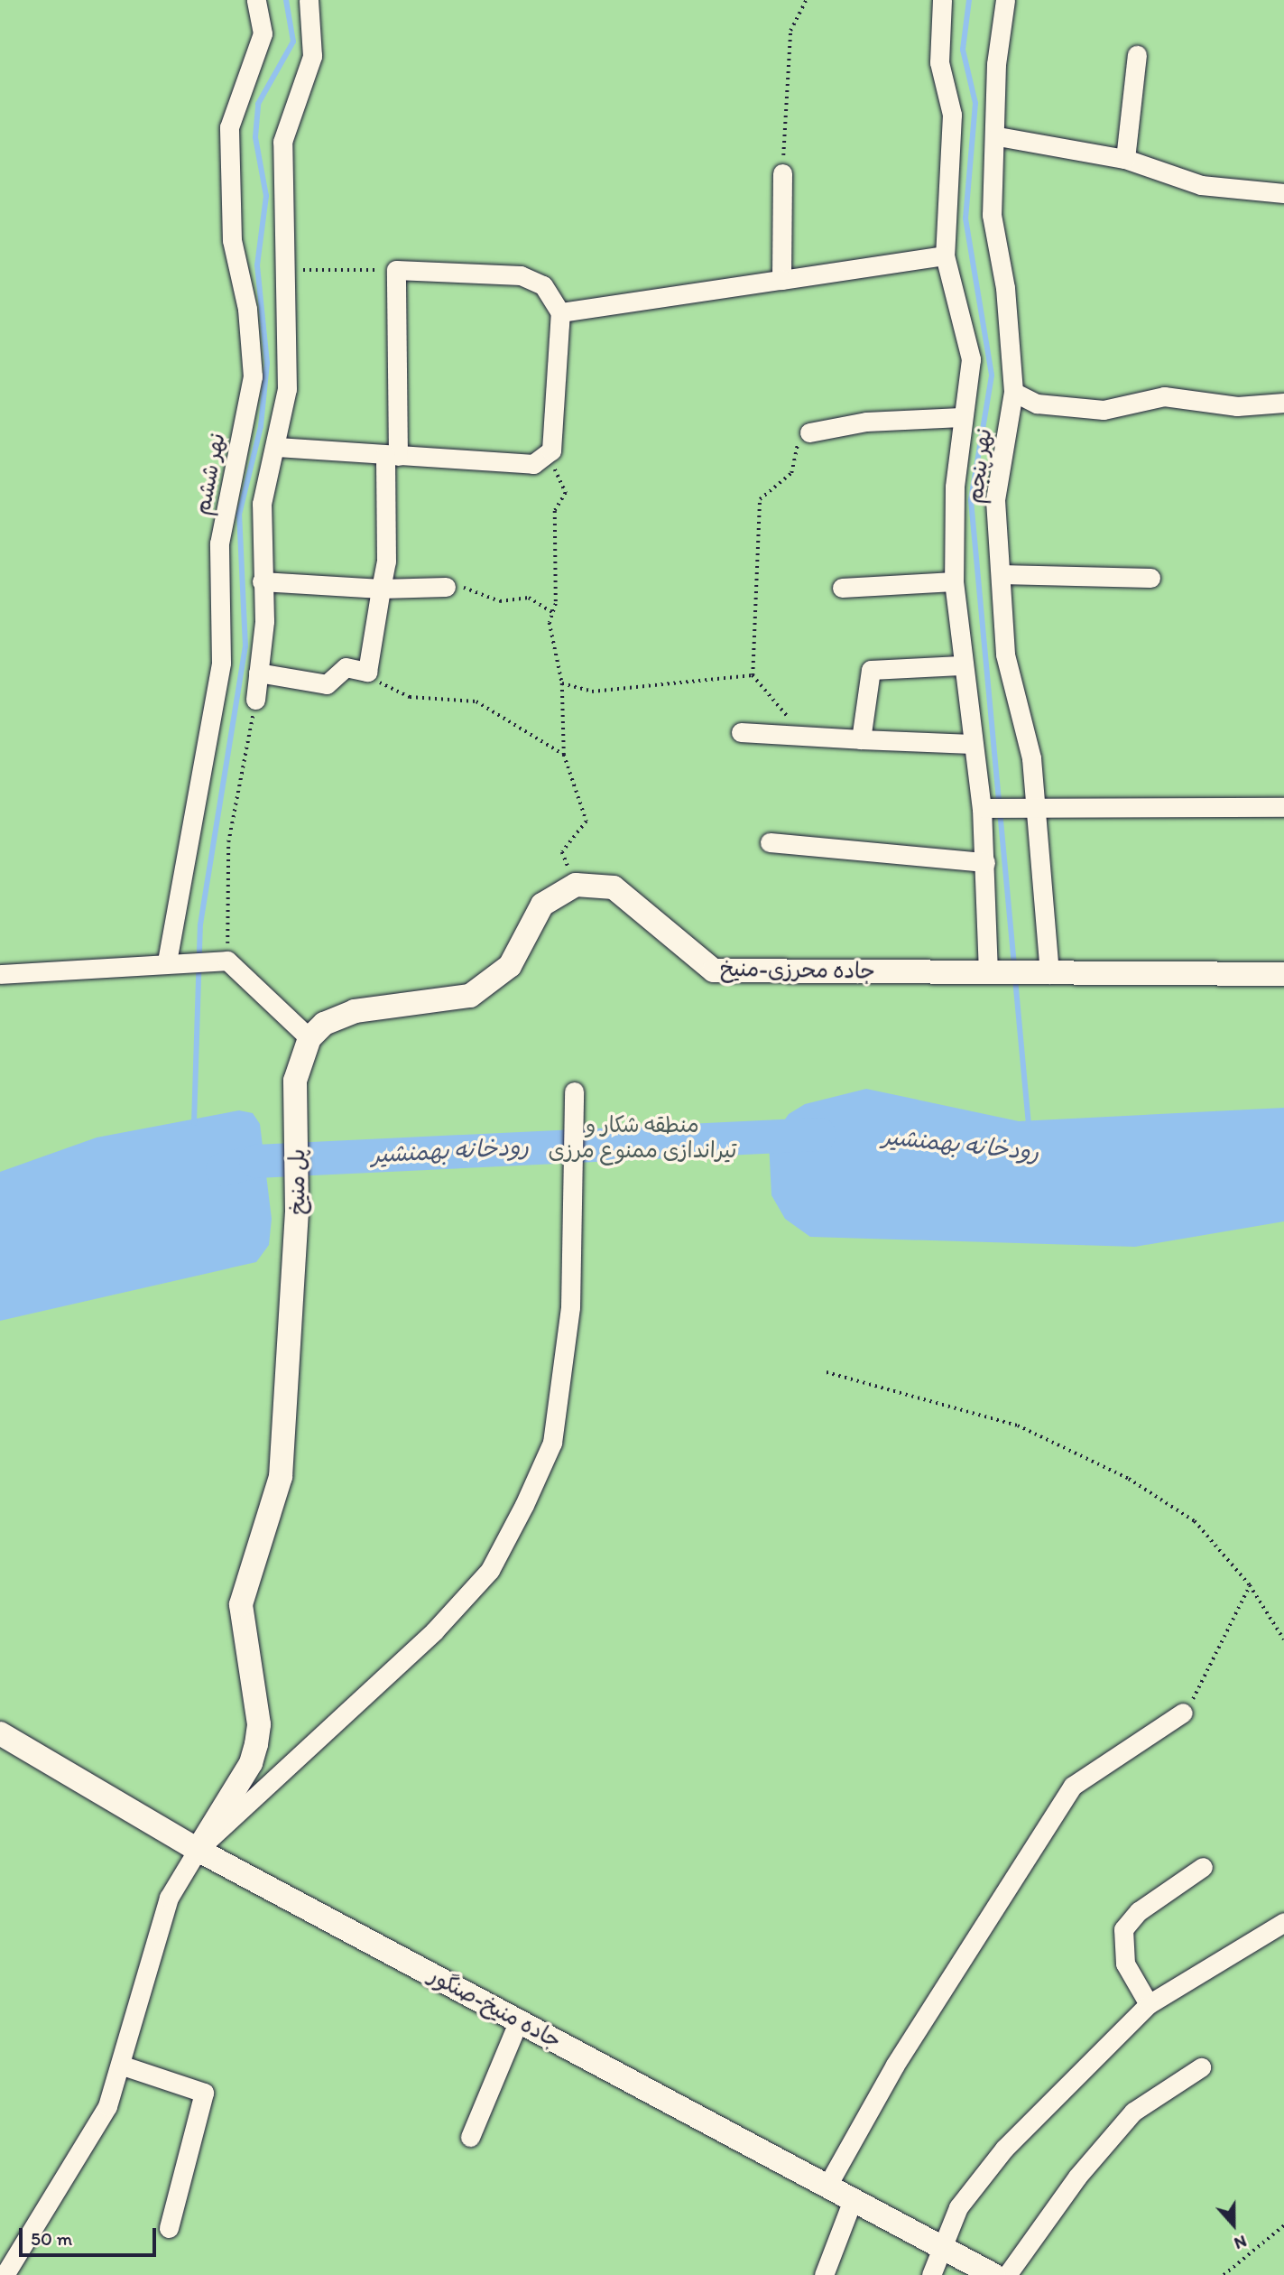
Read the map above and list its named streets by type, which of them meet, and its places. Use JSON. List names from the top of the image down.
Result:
{
  "streets": {
    "main road": ["جاده محرزی-منیخ", "پل منیخ", "جاده منیخ-صنگور"],
    "street": ["نهر پنجم", "نهر ششم"]
  },
  "crossings": [
    ["نهر پنجم", "جاده محرزی-منیخ"],
    ["پل منیخ", "جاده منیخ-صنگور"]
  ],
  "water": ["رودخانه بهمنشیر"],
  "parks": ["منطقه شکار و تیراندازی ممنوع مرزی"],
  "scale_bar": "50 m",
  "north": "bottom"
}
